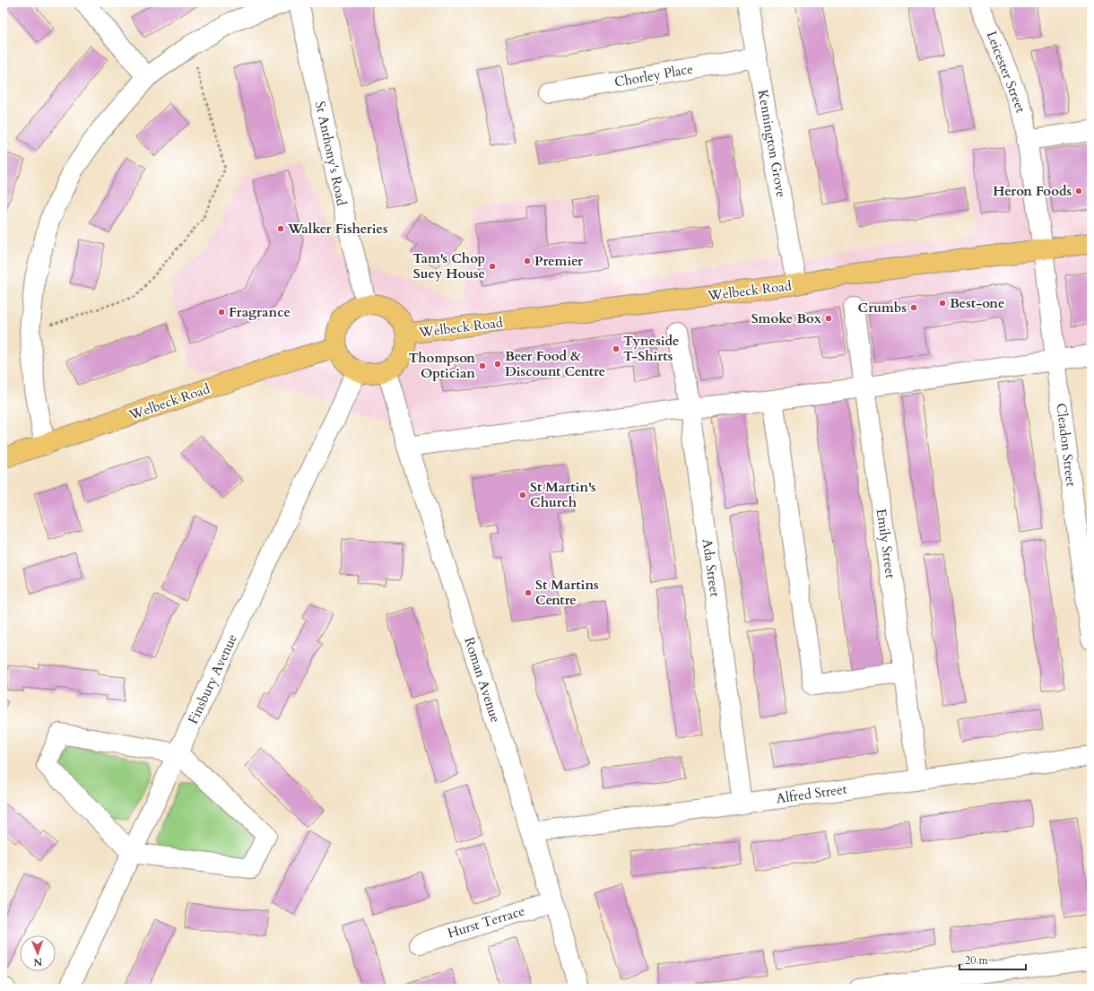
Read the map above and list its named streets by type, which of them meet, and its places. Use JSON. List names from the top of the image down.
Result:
{
  "streets": {
    "main road": ["Welbeck Road"],
    "street": [
      "Leicester Street",
      "Chorley Place",
      "Kennington Grove",
      "St Anthony's Road",
      "Cleadon Street",
      "Emily Street",
      "Ada Street",
      "Finsbury Avenue",
      "Roman Avenue",
      "Alfred Street",
      "Hurst Terrace"
    ]
  },
  "crossings": [
    ["Leicester Street", "Welbeck Road"],
    ["Leicester Street", "Cleadon Street"],
    ["Chorley Place", "Kennington Grove"],
    ["Kennington Grove", "Welbeck Road"],
    ["St Anthony's Road", "Welbeck Road"],
    ["St Anthony's Road", "Finsbury Avenue"],
    ["St Anthony's Road", "Roman Avenue"],
    ["Welbeck Road", "Cleadon Street"],
    ["Welbeck Road", "Finsbury Avenue"],
    ["Welbeck Road", "Roman Avenue"],
    ["Emily Street", "Alfred Street"],
    ["Ada Street", "Alfred Street"],
    ["Finsbury Avenue", "Roman Avenue"],
    ["Roman Avenue", "Alfred Street"],
    ["Roman Avenue", "Hurst Terrace"]
  ],
  "places": [
    "Heron Foods",
    "Walker Fisheries",
    "Premier",
    "Tam's Chop Suey House",
    "Best-one",
    "Crumbs",
    "Fragrance",
    "Smoke Box",
    "Tyneside T-Shirts",
    "Beer Food & Discount Centre",
    "Thompson Optician",
    "St Martin's Church",
    "St Martins Centre"
  ],
  "scale_bar": "20 m",
  "north": "bottom"
}
